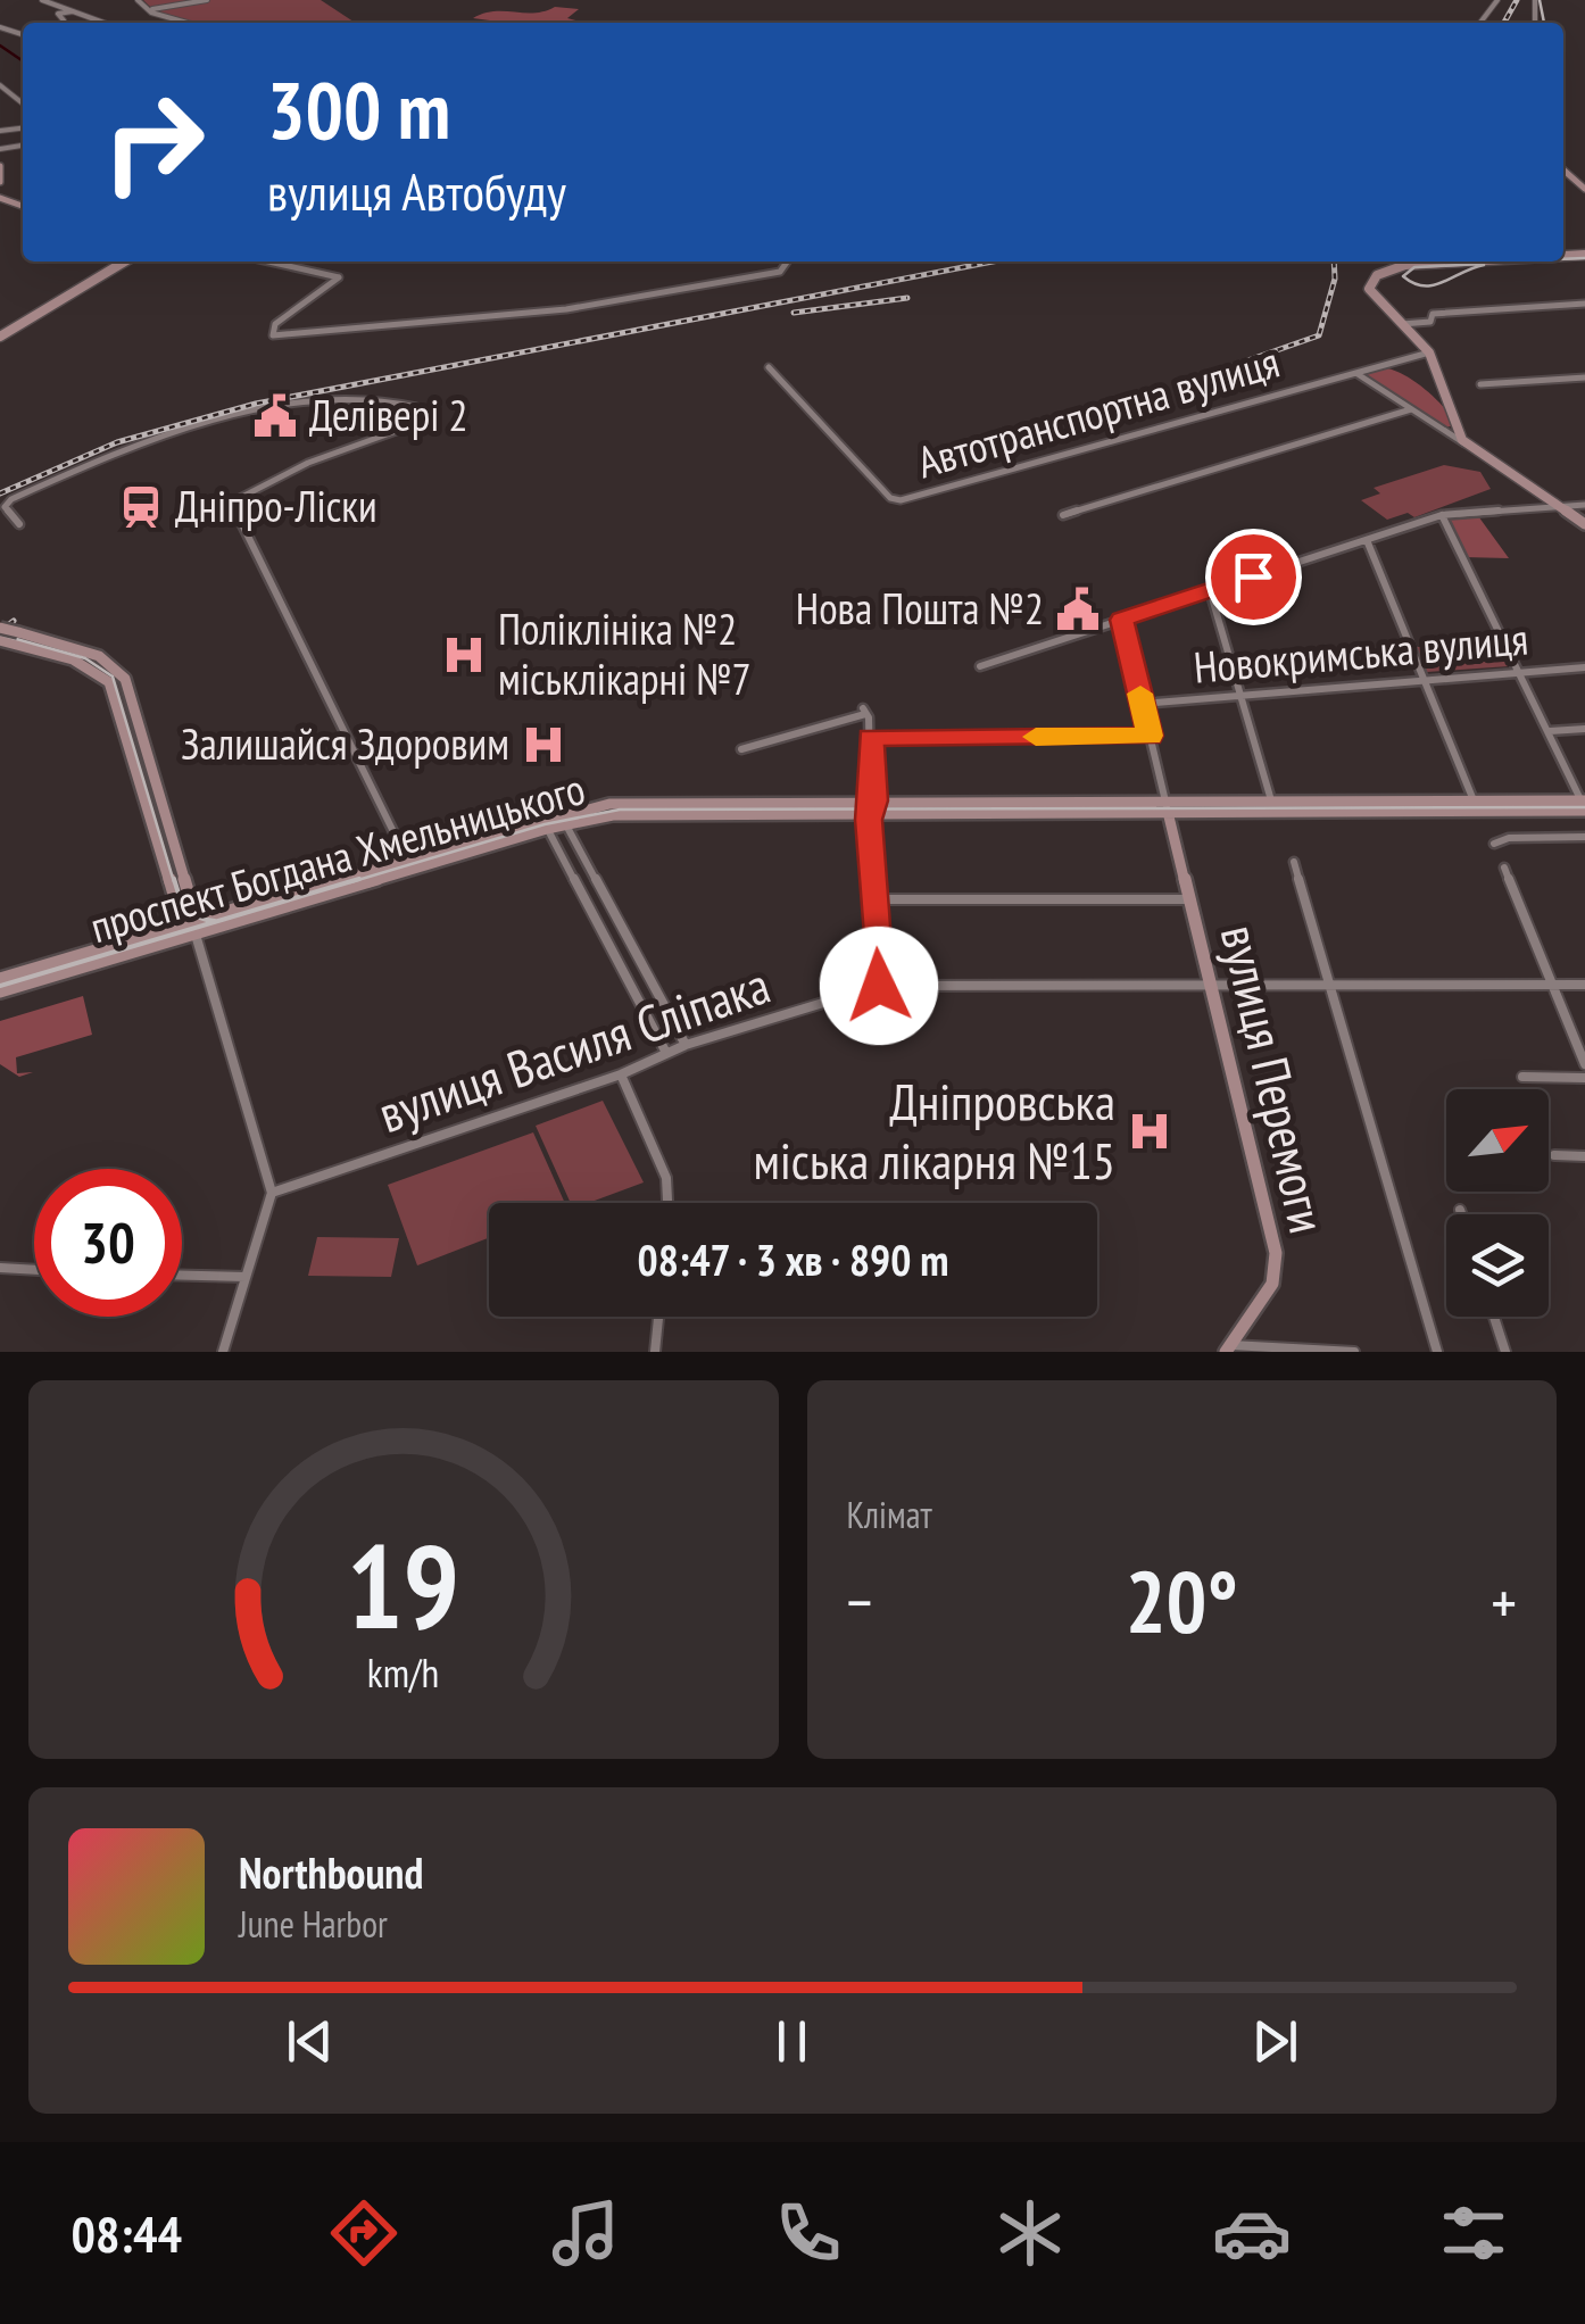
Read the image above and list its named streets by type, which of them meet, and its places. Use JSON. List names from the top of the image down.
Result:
{
  "streets": {
    "main road": ["проспект Богдана Хмельницького", "вулиця Перемоги"],
    "street": ["Автотранспортна вулиця", "Новокримська вулиця", "вулиця Василя Сліпака"]
  },
  "crossings": [
    ["проспект Богдана Хмельницького", "вулиця Перемоги"],
    ["вулиця Василя Сліпака", "вулиця Перемоги"]
  ],
  "places": {
    "public building": ["Делівері 2", "Нова Пошта №2"],
    "station": ["Дніпро-Ліски"],
    "hospital": ["Поліклініка №2 міськлікарні №7", "Залишайся Здоровим", "Дніпровська міська лікарня №15"]
  },
  "north": "top right",
  "page": {
    "turn": ["300 m", "вулиця Автобуду"],
    "limit": "30",
    "trip": "08:47 · 3 хв · 890 m",
    "tile": "Клімат",
    "heat": ["−", "20°", "+"],
    "song": ["Northbound", "June Harbor"],
    "tabs": "08:44",
    "gauge": ["19", "km/h"]
  }
}
